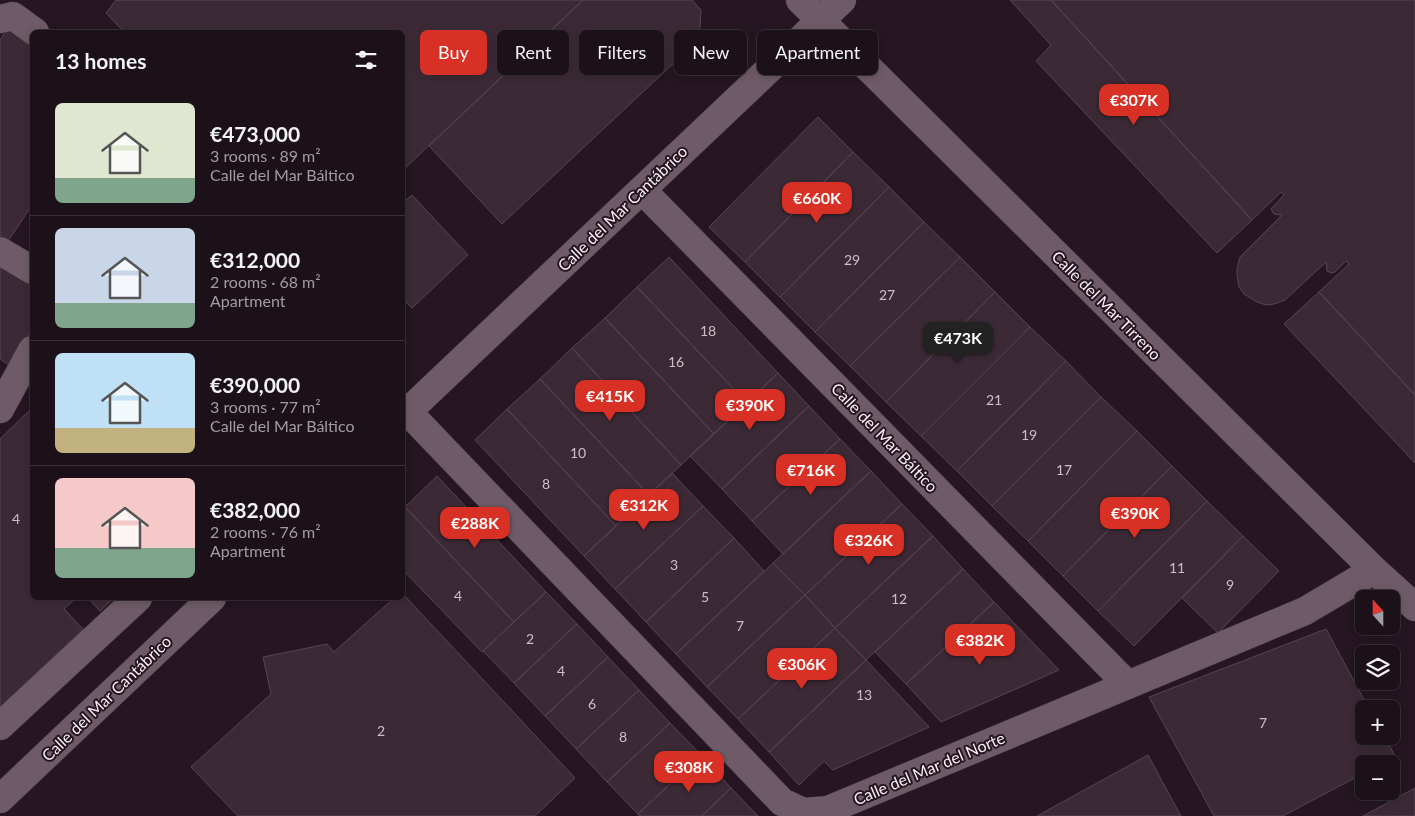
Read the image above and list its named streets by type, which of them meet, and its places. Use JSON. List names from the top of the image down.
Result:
{
  "streets": {
    "street": [
      "Calle del Mar Cantábrico",
      "Calle del Mar Tirreno",
      "Calle del Mar Báltico",
      "Calle del Mar del Norte"
    ]
  },
  "crossings": [
    ["Calle del Mar Cantábrico", "Calle del Mar Tirreno"],
    ["Calle del Mar Cantábrico", "Calle del Mar Báltico"],
    ["Calle del Mar Cantábrico", "Calle del Mar del Norte"],
    ["Calle del Mar Tirreno", "Calle del Mar del Norte"],
    ["Calle del Mar Báltico", "Calle del Mar del Norte"]
  ],
  "house_numbers": [
    "29",
    "27",
    "18",
    "16",
    "21",
    "19",
    "10",
    "17",
    "8",
    "4",
    "3",
    "11",
    "9",
    "4",
    "5",
    "12",
    "7",
    "2",
    "4",
    "13",
    "6",
    "7",
    "2",
    "8"
  ],
  "north": "top",
  "page": {
    "chip": [
      "Buy",
      "Rent",
      "Filters",
      "New",
      "Apartment"
    ],
    "heading": "13 homes",
    "price": [
      "€307K",
      "€660K",
      "€473K",
      "€415K",
      "€390K",
      "€716K",
      "€312K",
      "€390K",
      "€288K",
      "€326K",
      "€382K",
      "€306K",
      "€308K"
    ],
    "list": [
      {
        "name": "€473,000",
        "note": "3 rooms · 89 m² · Calle del Mar Báltico"
      },
      {
        "name": "€312,000",
        "note": "2 rooms · 68 m² · Apartment"
      },
      {
        "name": "€390,000",
        "note": "3 rooms · 77 m² · Calle del Mar Báltico"
      },
      {
        "name": "€382,000",
        "note": "2 rooms · 76 m² · Apartment"
      }
    ],
    "map_buttons": ["+", "−"]
  }
}
